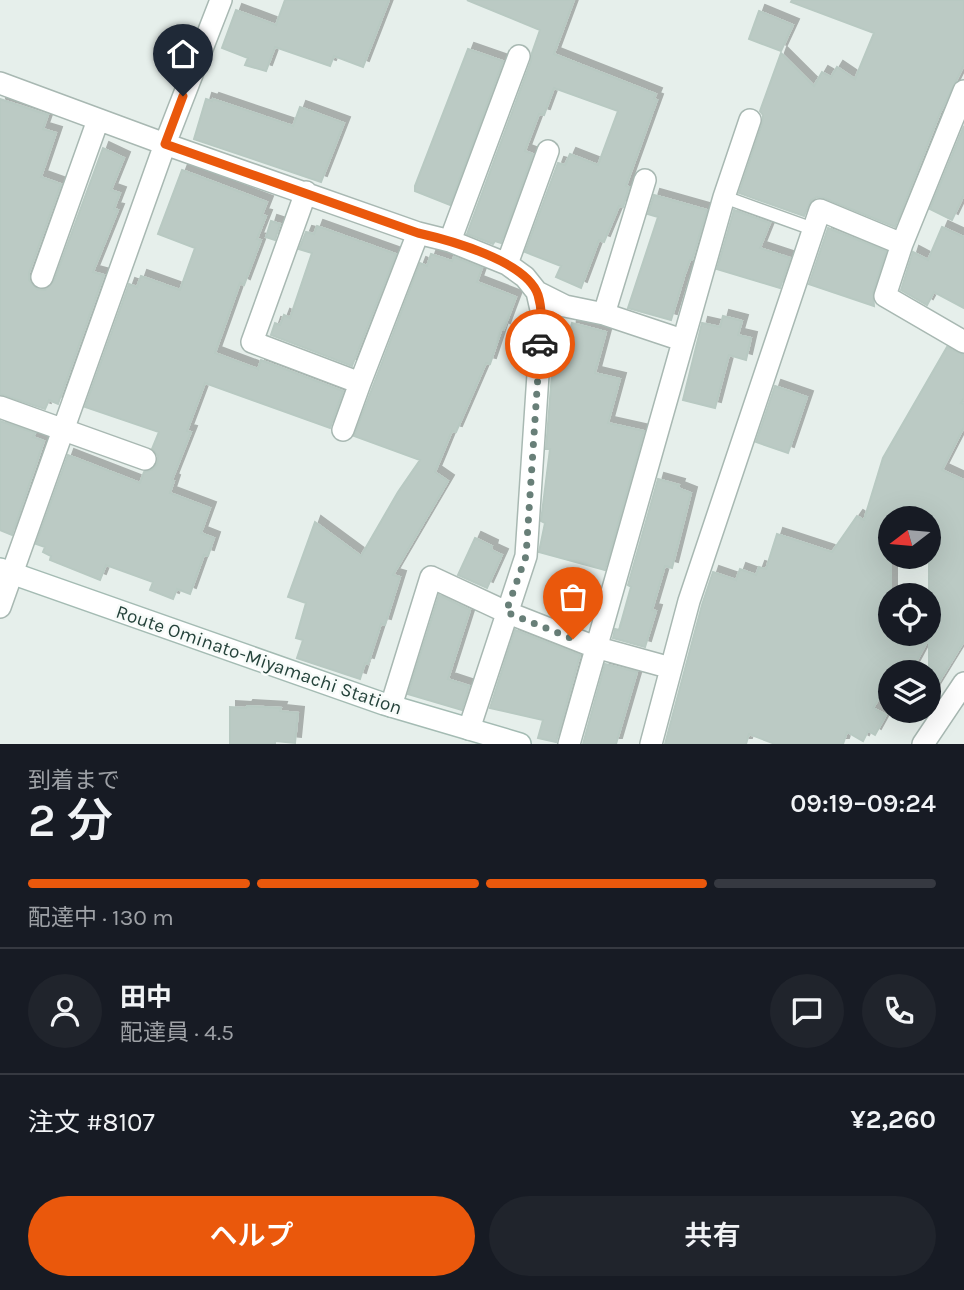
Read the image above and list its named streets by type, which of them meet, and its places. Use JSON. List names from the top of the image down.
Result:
{
  "streets": {
    "street": ["Route Ominato-Miyamachi Station"]
  },
  "north": "left",
  "page": {
    "heading": ["2 分", "到着まで", "09:19–09:24"],
    "panel": [
      "田中",
      "配達員 · 4.5",
      "注文 #8107",
      "¥2,260"
    ],
    "bar": "配達中 · 130 m",
    "buttons": ["ヘルプ", "共有"]
  }
}
